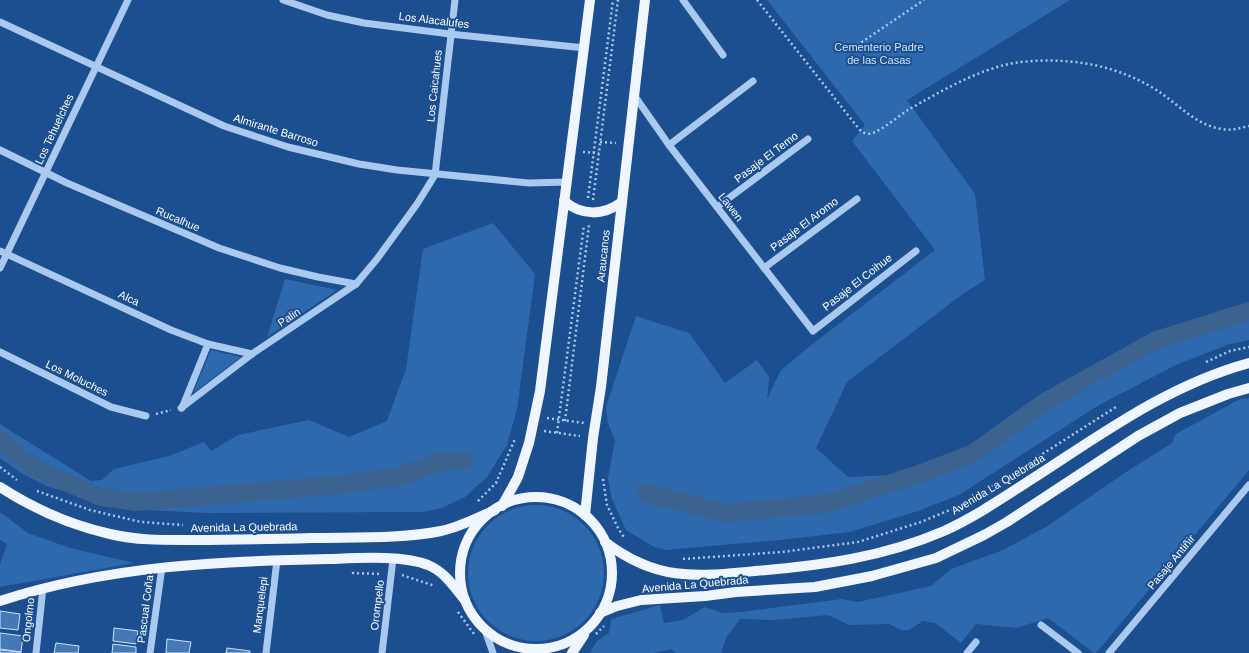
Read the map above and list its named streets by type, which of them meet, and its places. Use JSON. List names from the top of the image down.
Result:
{
  "streets": {
    "main road": ["Araucanos", "Avenida La Quebrada"],
    "street": [
      "Los Alacalufes",
      "Los Caicahues",
      "Los Tehuelches",
      "Almirante Barroso",
      "Pasaje El Temo",
      "Lawen",
      "Rucalhue",
      "Pasaje El Aromo",
      "Pasaje El Coihue",
      "Alca",
      "Palin",
      "Los Moluches",
      "Pasaje Antiñir",
      "Manquelepi",
      "Orompello",
      "Pascual Coña",
      "Ongolmo"
    ]
  },
  "crossings": [
    ["Los Alacalufes", "Los Caicahues"],
    ["Los Caicahues", "Almirante Barroso"],
    ["Los Caicahues", "Palin"],
    ["Los Tehuelches", "Almirante Barroso"],
    ["Los Tehuelches", "Rucalhue"],
    ["Los Tehuelches", "Alca"],
    ["Almirante Barroso", "Palin"],
    ["Pasaje El Temo", "Lawen"],
    ["Lawen", "Pasaje El Aromo"],
    ["Lawen", "Araucanos"],
    ["Lawen", "Pasaje El Coihue"],
    ["Rucalhue", "Palin"],
    ["Araucanos", "Avenida La Quebrada"],
    ["Alca", "Palin"]
  ],
  "parks": ["Cementerio Padre de las Casas"]
}
